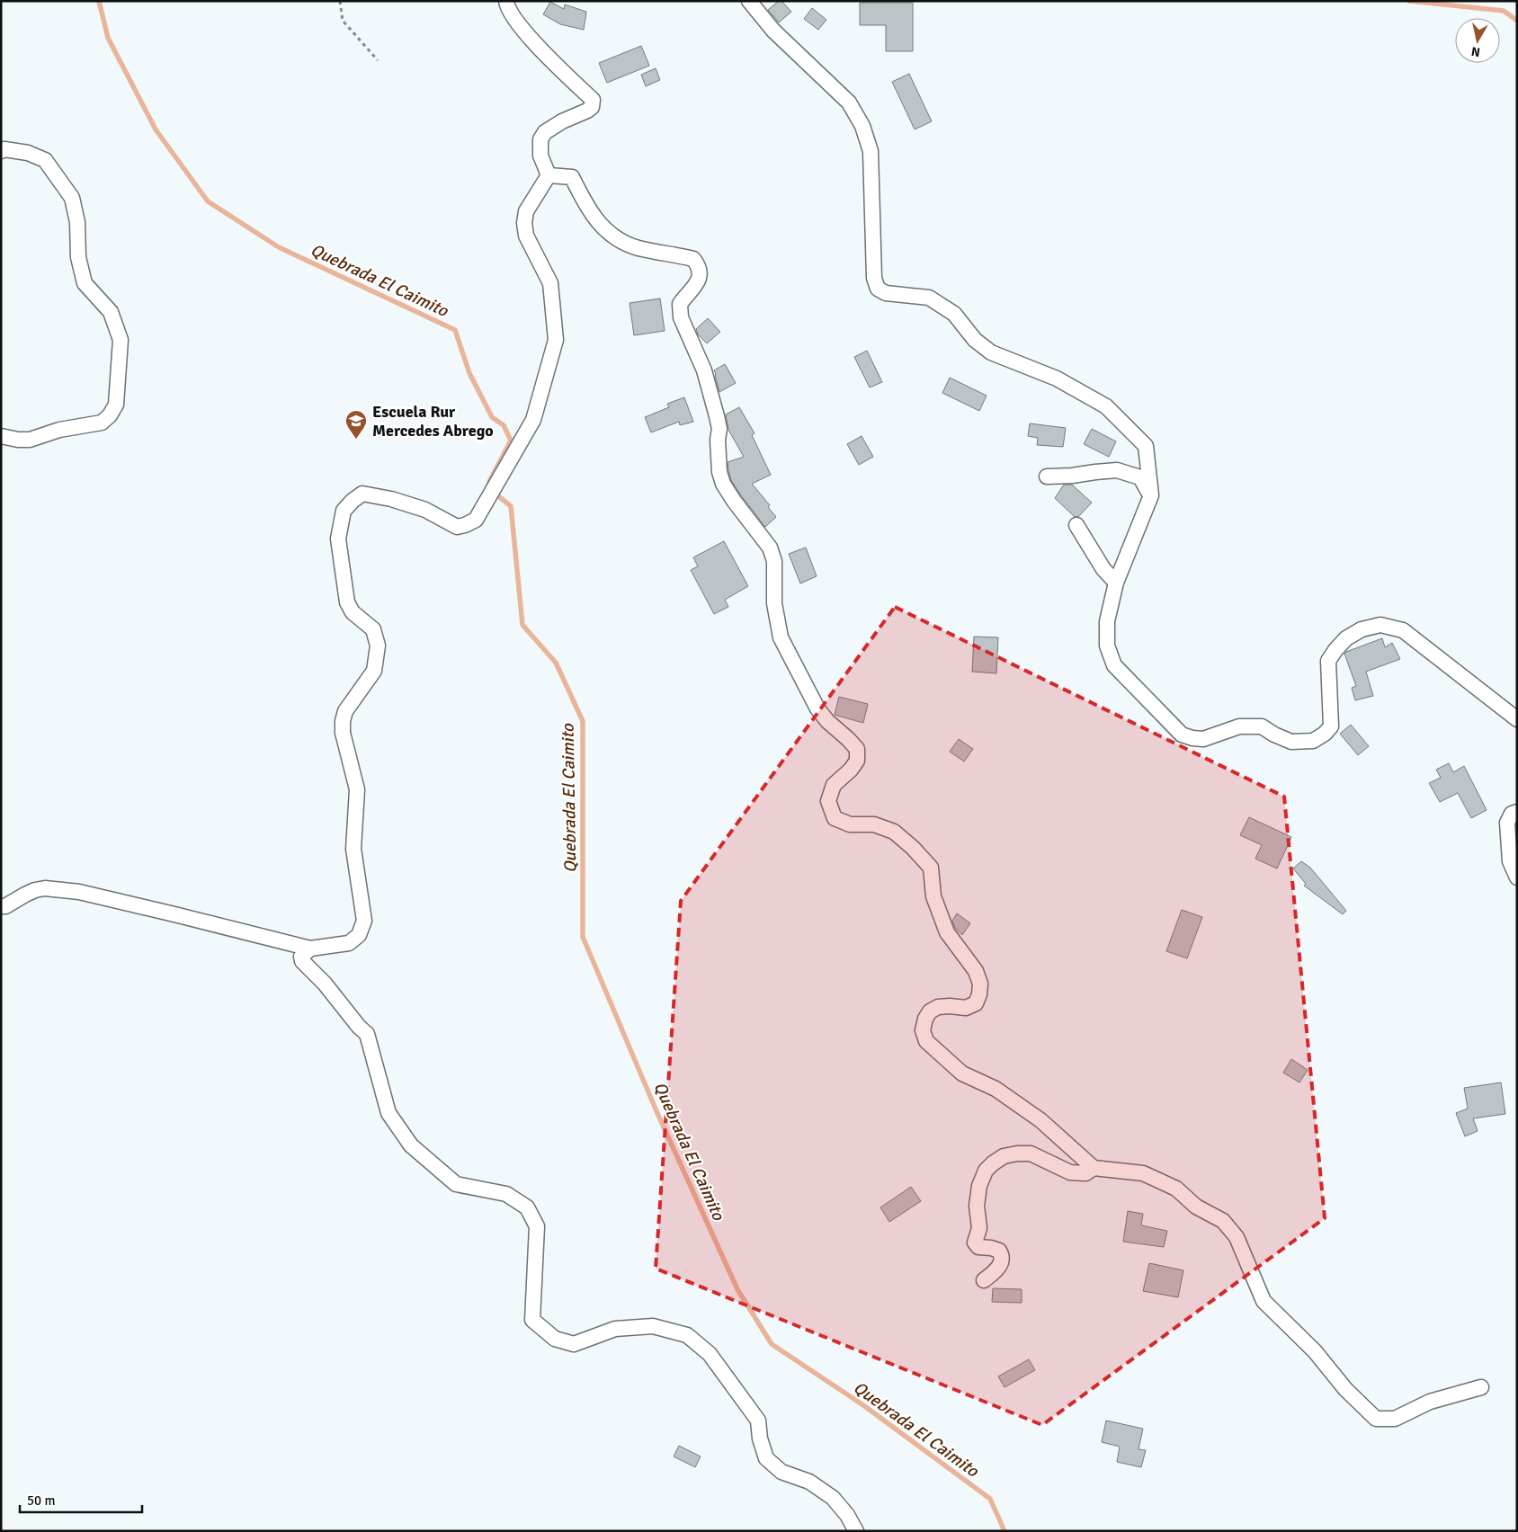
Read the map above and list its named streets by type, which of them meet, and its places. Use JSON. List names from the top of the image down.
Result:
{
  "water": ["Quebrada El Caimito"],
  "places": {
    "school or university": ["Escuela Rur Mercedes Abrego"]
  },
  "scale_bar": "50 m",
  "north": "bottom"
}
